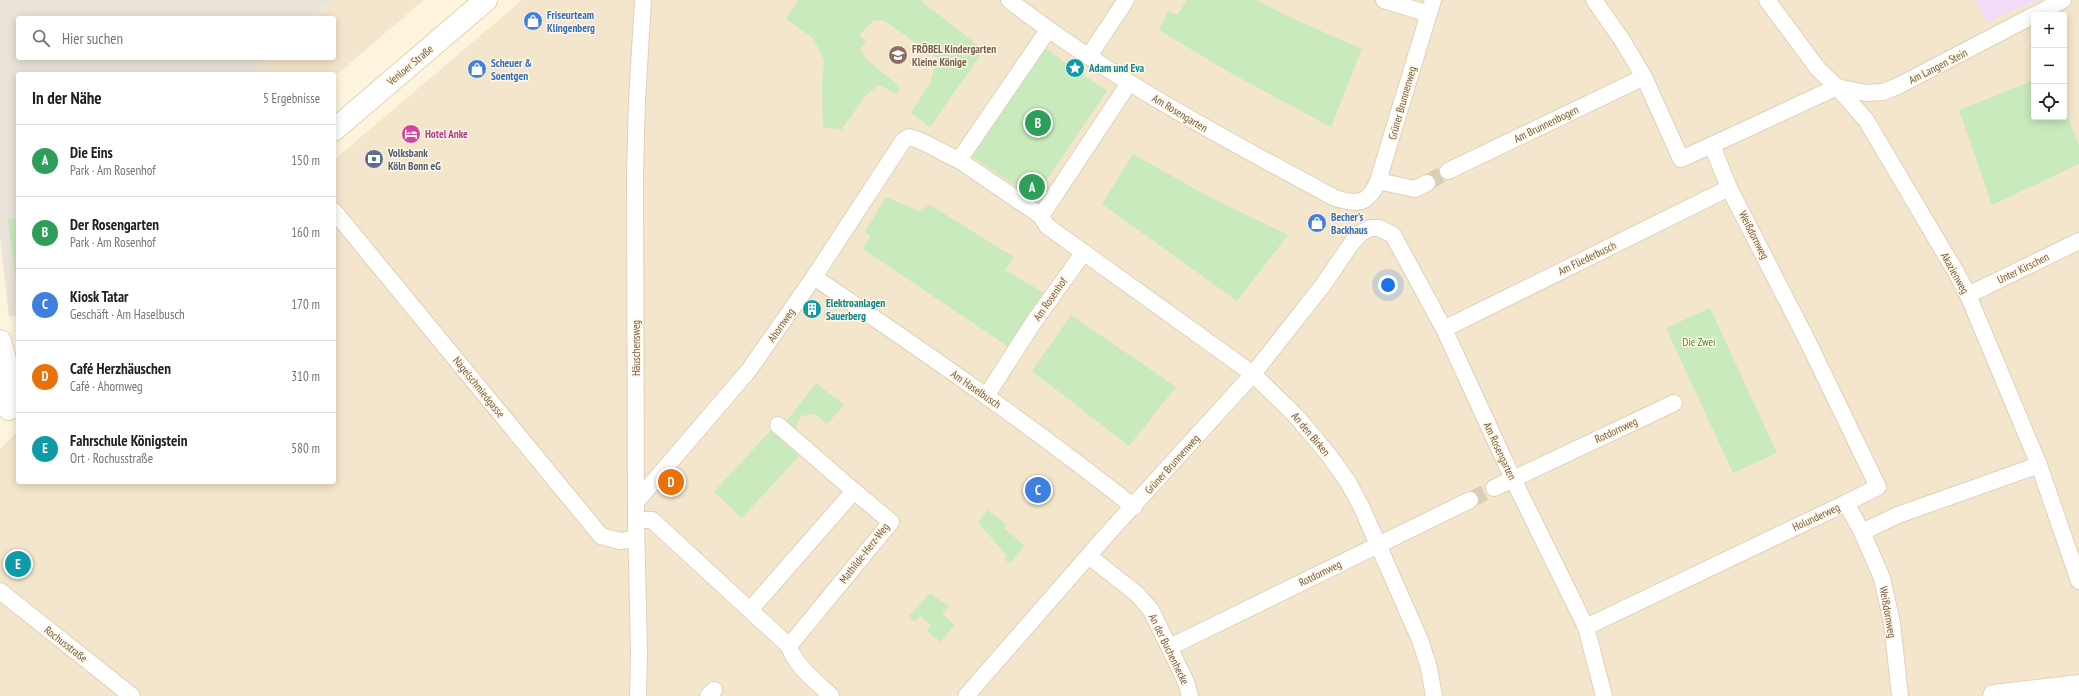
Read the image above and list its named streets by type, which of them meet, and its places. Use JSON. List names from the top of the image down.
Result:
{
  "streets": {
    "main road": ["Venloer Straße"],
    "street": [
      "Am Langen Stein",
      "Grüner Brunnenweg",
      "Am Rosengarten",
      "Am Brunnenbogen",
      "Weißdornweg",
      "Am Fliederbusch",
      "Unter Kirschen",
      "Akazienweg",
      "Am Rosenhof",
      "Ahornweg",
      "Häuschensweg",
      "Nagelschmiedgasse",
      "Am Haselbusch",
      "Rotdornweg",
      "An den Birken",
      "Holunderweg",
      "Mathilde-Herz-Weg",
      "Rochusstraße",
      "An der Buchenhecke"
    ]
  },
  "crossings": [
    ["Am Langen Stein", "Akazienweg"],
    ["Grüner Brunnenweg", "Am Rosengarten"],
    ["Grüner Brunnenweg", "Am Haselbusch"],
    ["Grüner Brunnenweg", "An den Birken"],
    ["Grüner Brunnenweg", "An der Buchenhecke"],
    ["Am Rosengarten", "Am Fliederbusch"],
    ["Am Rosengarten", "Rotdornweg"],
    ["Am Rosengarten", "Holunderweg"],
    ["Weißdornweg", "Am Fliederbusch"],
    ["Weißdornweg", "Holunderweg"],
    ["Unter Kirschen", "Akazienweg"],
    ["Am Rosenhof", "Am Haselbusch"],
    ["Am Rosenhof", "An den Birken"],
    ["Ahornweg", "Häuschensweg"],
    ["Ahornweg", "Am Haselbusch"],
    ["Häuschensweg", "Nagelschmiedgasse"],
    ["Rotdornweg", "An den Birken"],
    ["Rotdornweg", "An der Buchenhecke"]
  ],
  "parks": ["Die Zwei"],
  "places": {
    "shop": ["Friseurteam Klingenberg", "Scheuer & Soentgen", "Becher's Backhaus"],
    "school or university": ["FRÖBEL Kindergarten Kleine Könige"],
    "place": ["Adam und Eva"],
    "hotel": ["Hotel Anke"],
    "bank": ["Volksbank Köln Bonn eG"],
    "building": ["Elektroanlagen Sauerberg"]
  },
  "page": {
    "map_buttons": ["+", "−"],
    "search": "Hier suchen",
    "heading": ["In der Nähe", "5 Ergebnisse"],
    "pins": [
      "B",
      "A",
      "D",
      "C",
      "E"
    ],
    "list": [
      {
        "mark": "A",
        "name": "Die Eins",
        "note": "Park · Am Rosenhof",
        "value": "150 m"
      },
      {
        "mark": "B",
        "name": "Der Rosengarten",
        "note": "Park · Am Rosenhof",
        "value": "160 m"
      },
      {
        "mark": "C",
        "name": "Kiosk Tatar",
        "note": "Geschäft · Am Haselbusch",
        "value": "170 m"
      },
      {
        "mark": "D",
        "name": "Café Herzhäuschen",
        "note": "Café · Ahornweg",
        "value": "310 m"
      },
      {
        "mark": "E",
        "name": "Fahrschule Königstein",
        "note": "Ort · Rochusstraße",
        "value": "580 m"
      }
    ]
  }
}
